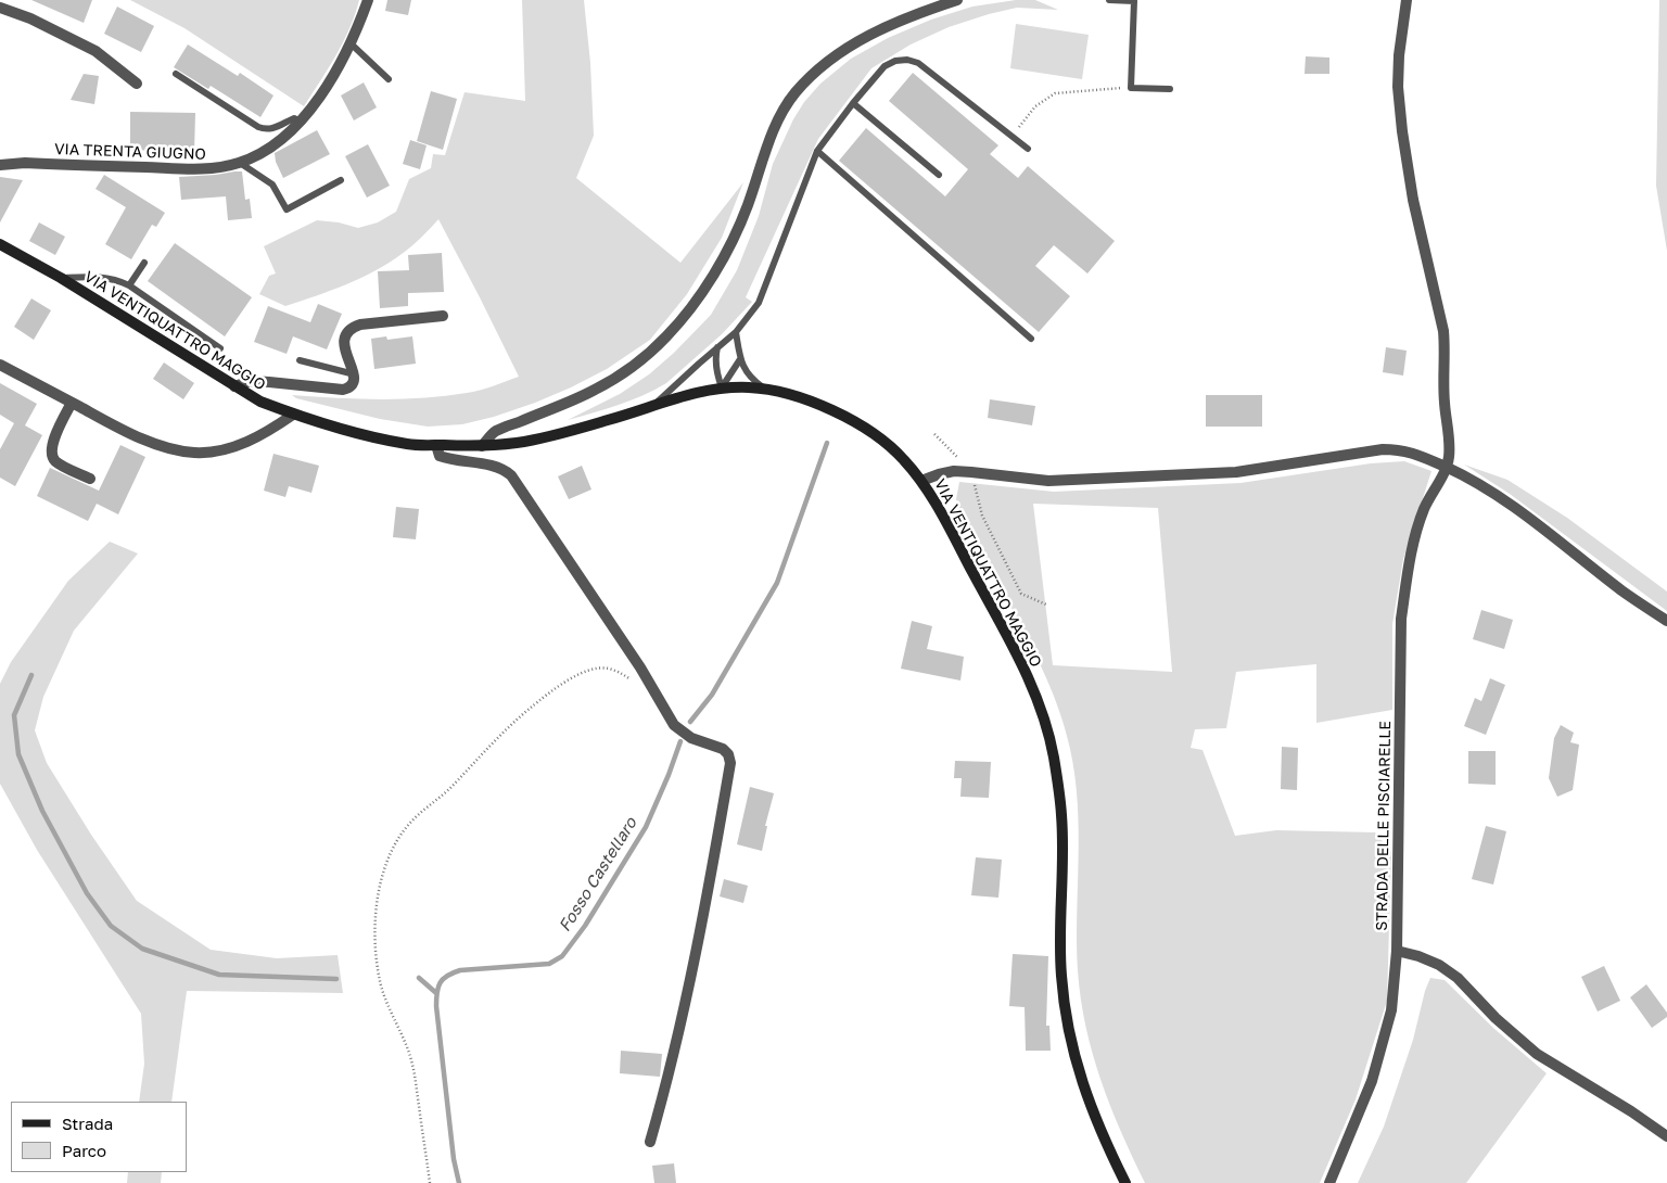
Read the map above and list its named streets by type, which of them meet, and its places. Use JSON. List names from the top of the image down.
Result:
{
  "streets": {
    "main road": ["VIA VENTIQUATTRO MAGGIO"],
    "street": ["VIA TRENTA GIUGNO", "STRADA DELLE PISCIARELLE"]
  },
  "water": ["Fosso Castellaro"],
  "legend": ["Strada", "Parco"]
}
